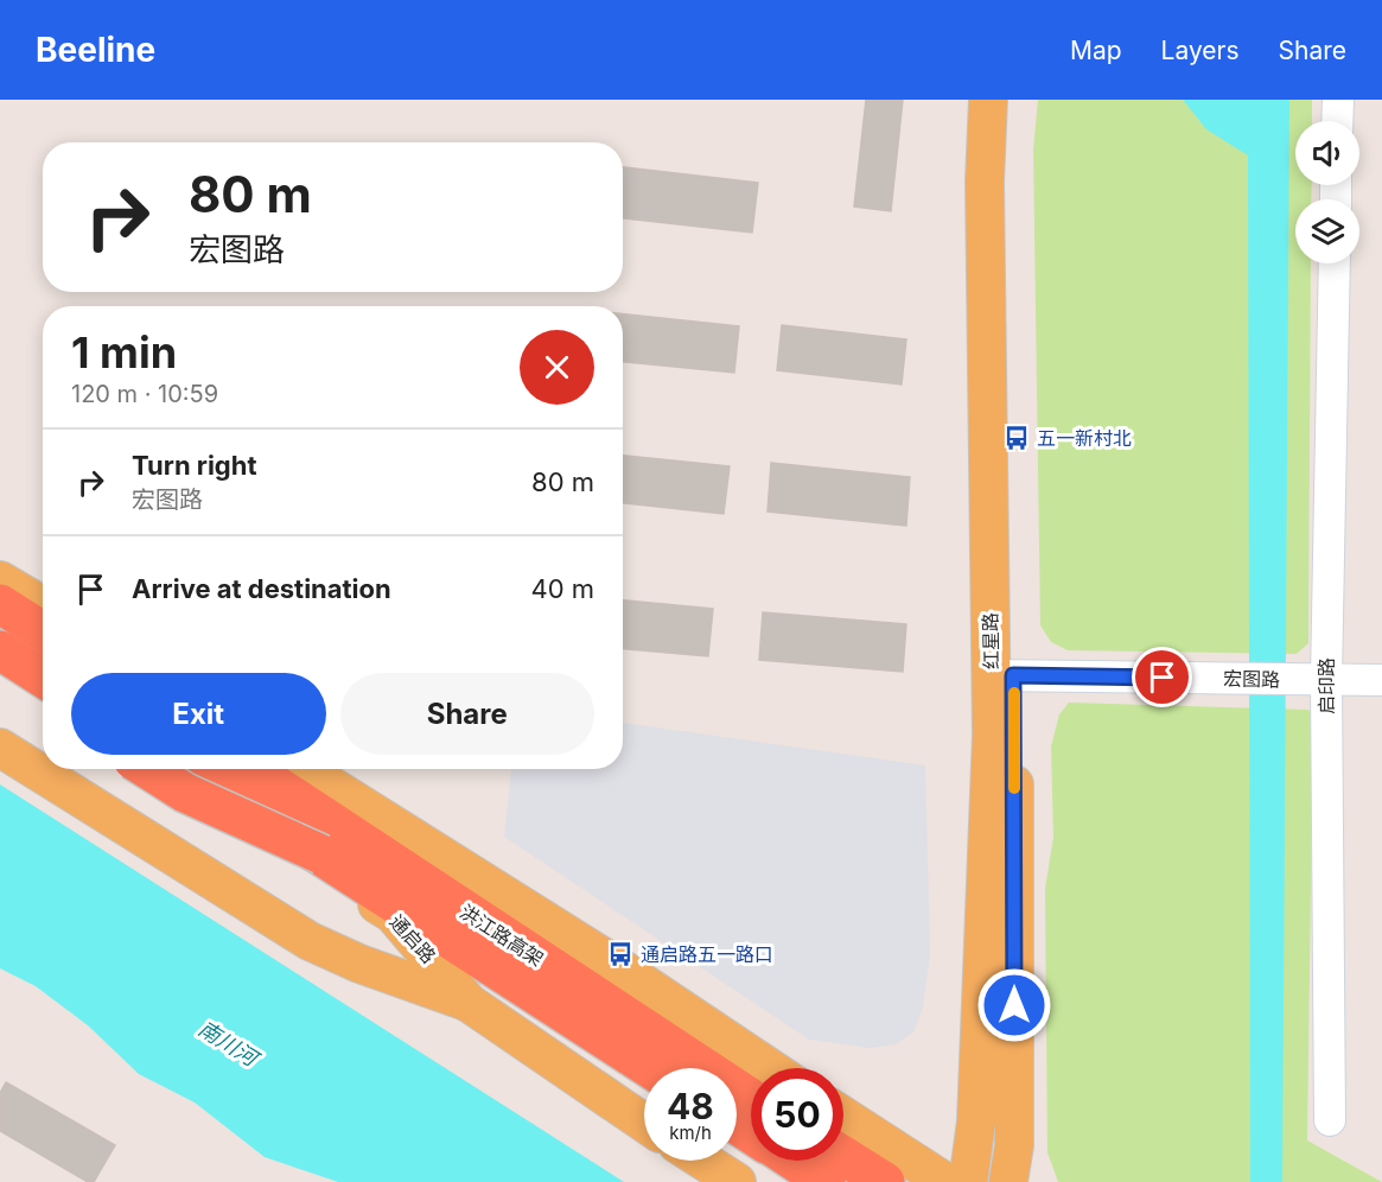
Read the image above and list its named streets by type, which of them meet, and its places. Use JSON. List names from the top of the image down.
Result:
{
  "streets": {
    "highway": ["洪江路高架"],
    "main road": ["红星路", "通启路"],
    "street": ["宏图路", "启印路"]
  },
  "crossings": [
    ["红星路", "宏图路"],
    ["宏图路", "启印路"]
  ],
  "water": ["南川河"],
  "places": {
    "bus stop": ["五一新村北", "通启路五一路口"]
  },
  "page": {
    "header": "Beeline",
    "nav": ["Map", "Layers", "Share"],
    "turn": ["80 m", "宏图路"],
    "heading": ["1 min", "120 m · 10:59"],
    "list": [
      {
        "name": "Turn right",
        "note": "宏图路",
        "value": "80 m"
      },
      {
        "name": "Arrive at destination",
        "value": "40 m"
      }
    ],
    "buttons": ["Exit", "Share"],
    "speed": "48 km/h",
    "limit": "50"
  }
}
